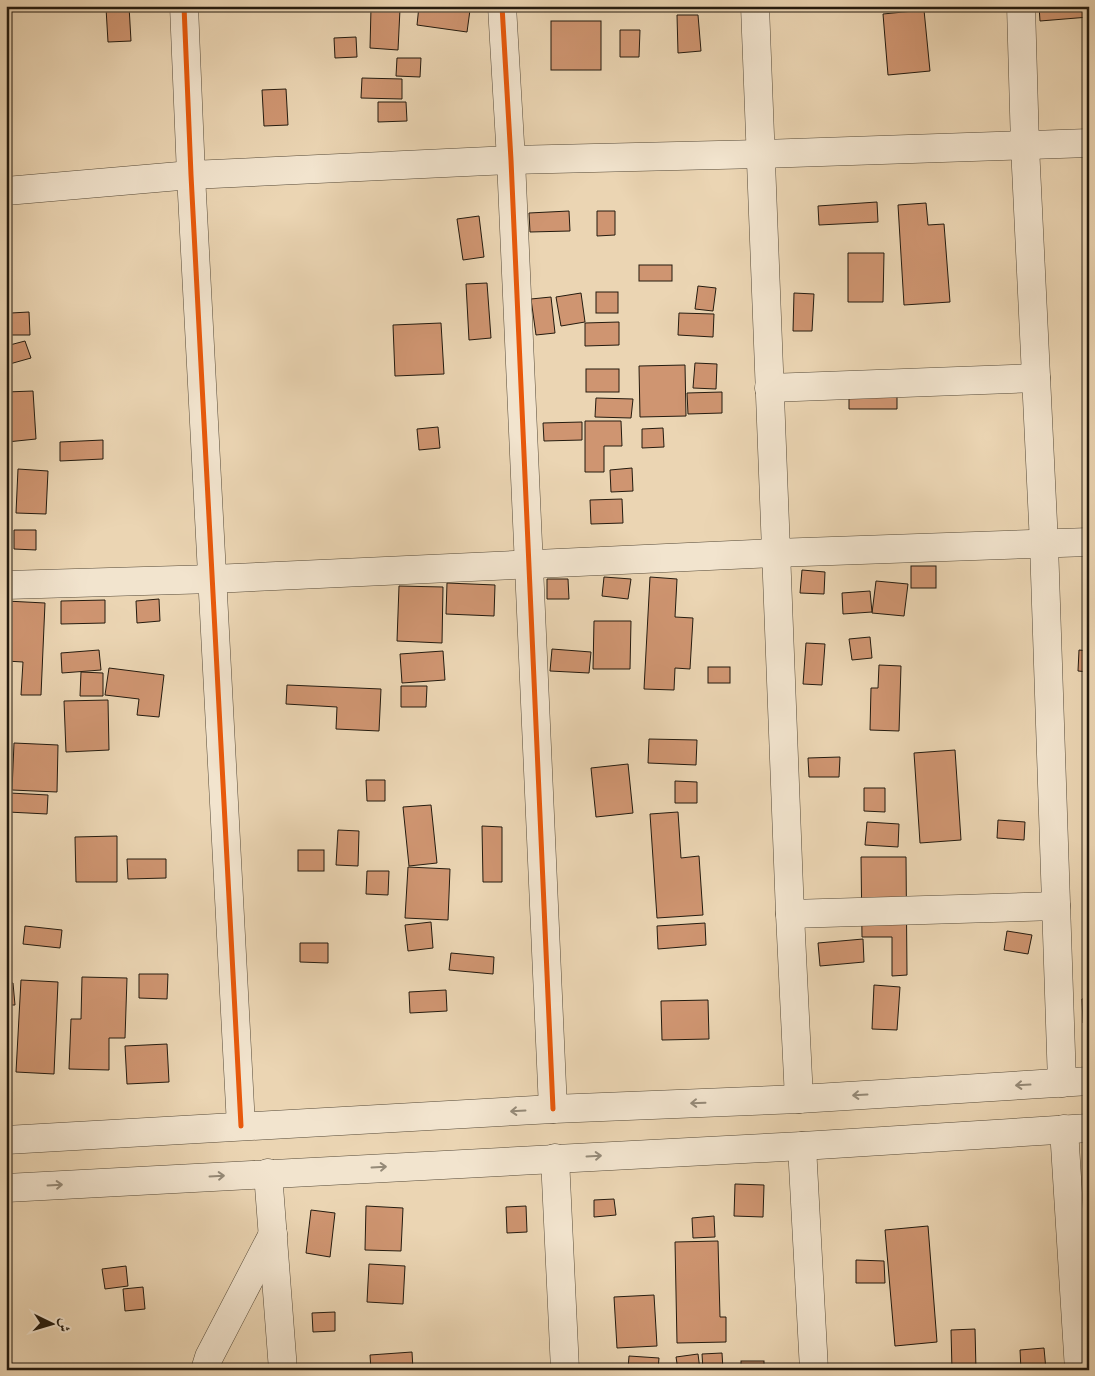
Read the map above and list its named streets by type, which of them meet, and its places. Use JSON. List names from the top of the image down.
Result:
{
  "north": "right"
}
